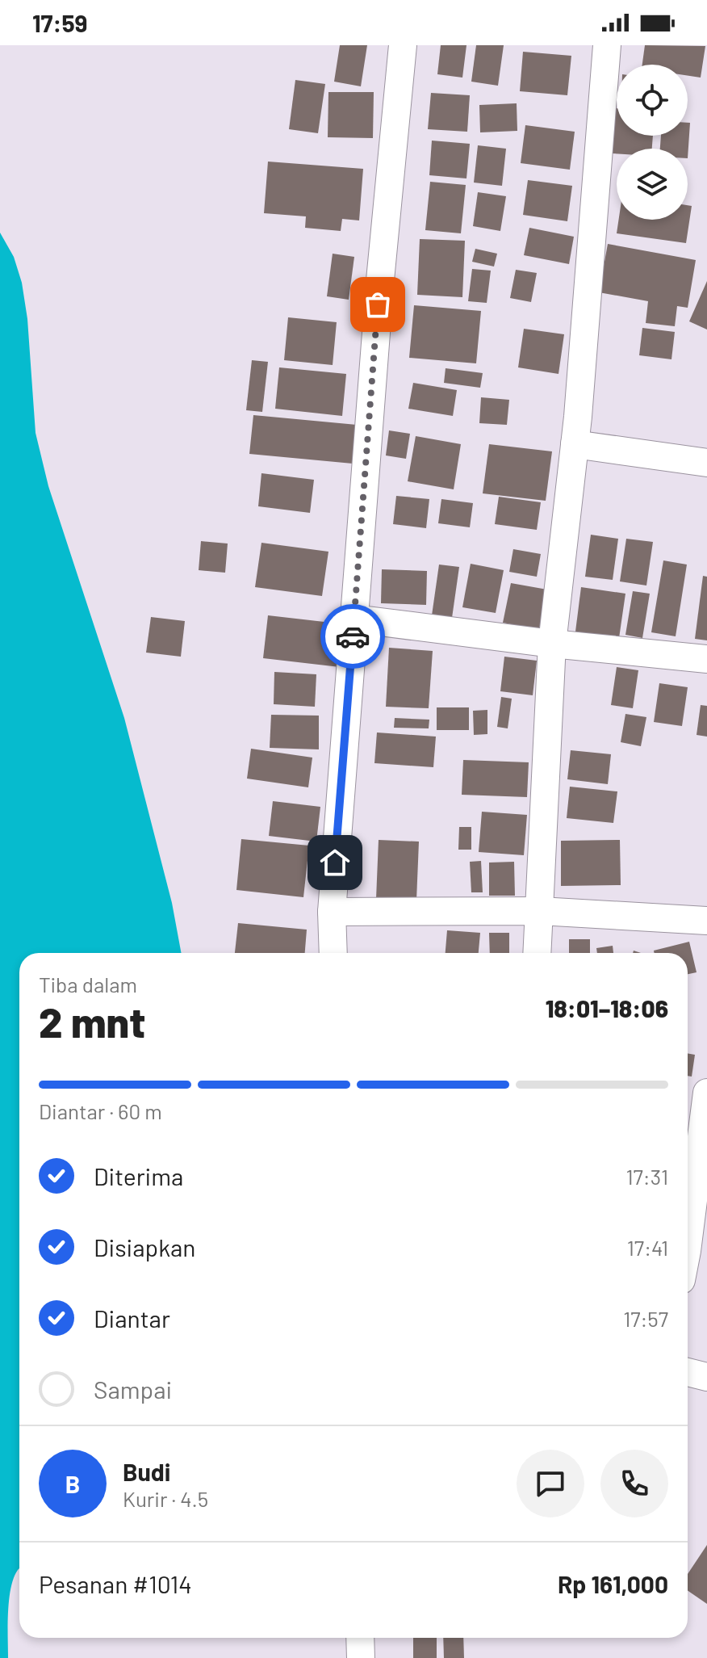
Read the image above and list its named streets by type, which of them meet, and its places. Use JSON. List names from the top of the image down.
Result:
{
  "page": {
    "status": "17:59",
    "heading": ["2 mnt", "Tiba dalam", "18:01–18:06"],
    "panel": [
      "Budi",
      "Kurir · 4.5",
      "Pesanan #1014",
      "Rp 161,000"
    ],
    "bar": "Diantar · 60 m",
    "list": [
      ["Diterima", "17:31"],
      ["Disiapkan", "17:41"],
      ["Diantar", "17:57"],
      "Sampai"
    ],
    "round": "B"
  }
}
